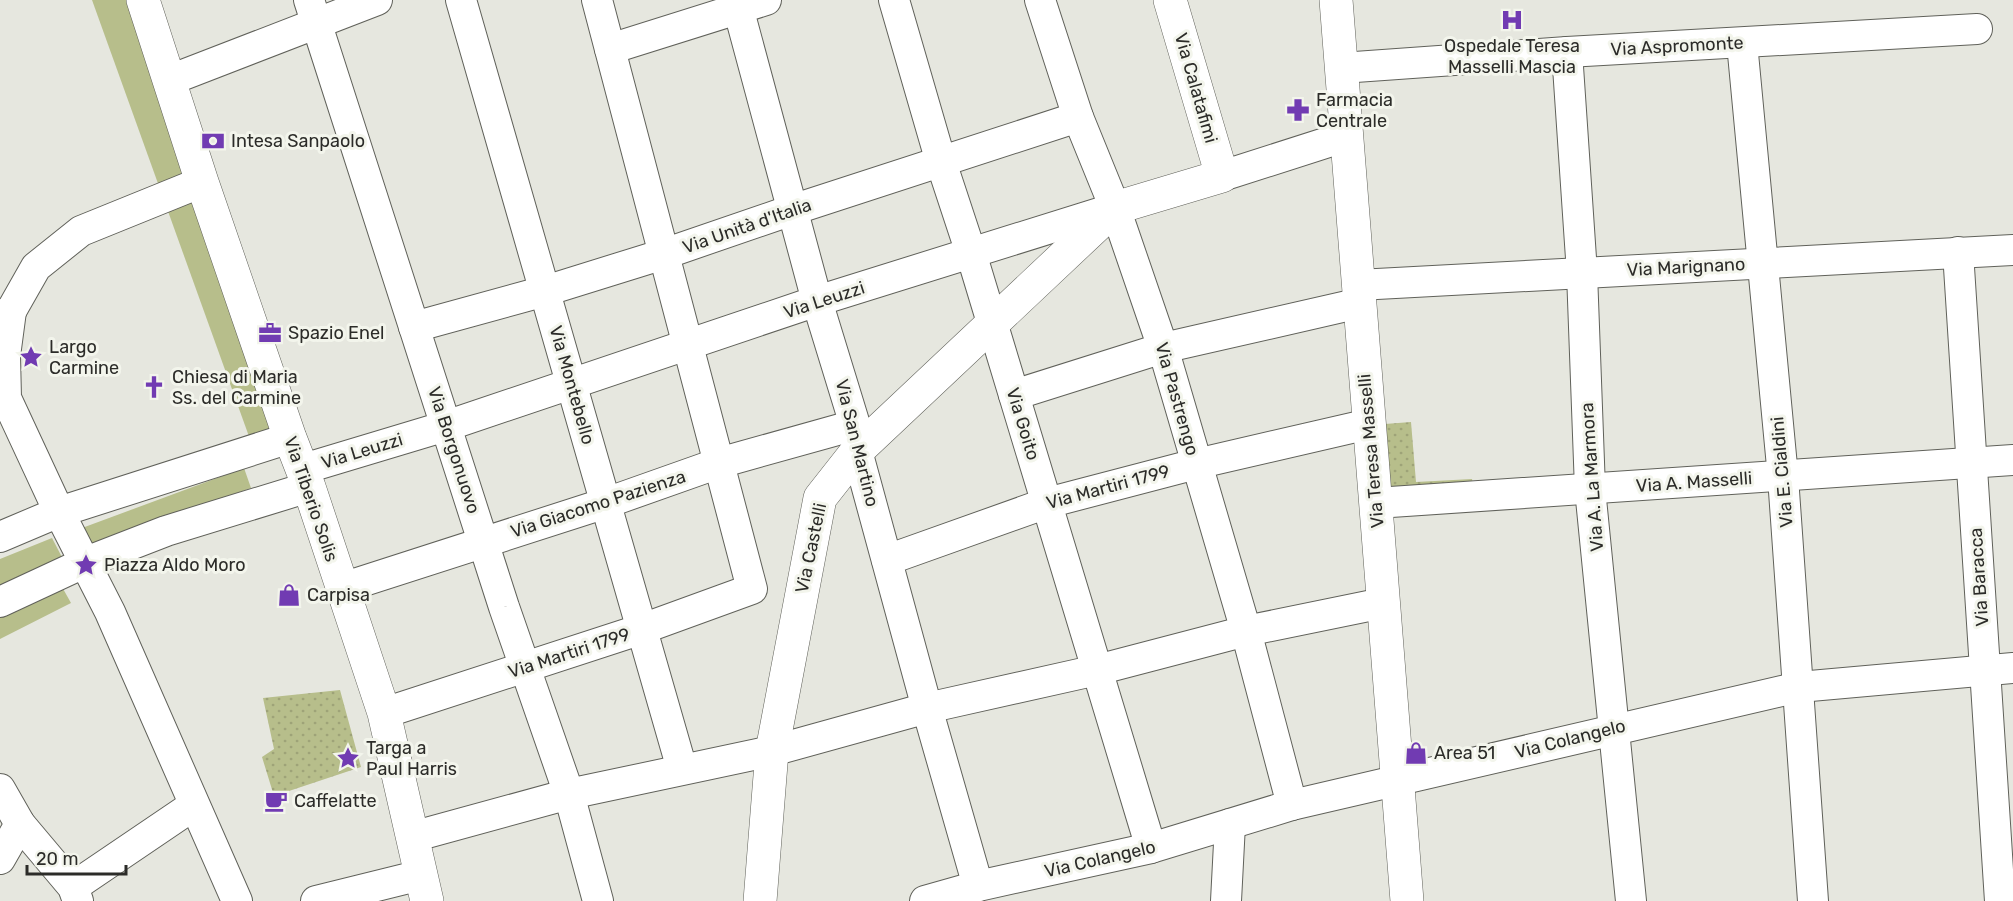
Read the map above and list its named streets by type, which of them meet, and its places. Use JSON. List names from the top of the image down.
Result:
{
  "streets": {
    "street": [
      "Via Aspromonte",
      "Via Calatafimi",
      "Via Unità d'Italia",
      "Via Marignano",
      "Via Leuzzi",
      "Via Montebello",
      "Via Pastrengo",
      "Via Goito",
      "Via San Martino",
      "Via Borgonuovo",
      "Via Teresa Masselli",
      "Via E. Cialdini",
      "Via A. La Marmora",
      "Via A. Masselli",
      "Via Martiri 1799",
      "Via Tiberio Solis",
      "Via Giacomo Pazienza",
      "Via Castelli",
      "Via Baracca",
      "Via Colangelo"
    ]
  },
  "crossings": [
    ["Via Aspromonte", "Via Teresa Masselli"],
    ["Via Aspromonte", "Via E. Cialdini"],
    ["Via Aspromonte", "Via A. La Marmora"],
    ["Via Calatafimi", "Via Leuzzi"],
    ["Via Unità d'Italia", "Via Montebello"],
    ["Via Unità d'Italia", "Via Pastrengo"],
    ["Via Unità d'Italia", "Via Goito"],
    ["Via Unità d'Italia", "Via San Martino"],
    ["Via Unità d'Italia", "Via Borgonuovo"],
    ["Via Marignano", "Via Teresa Masselli"],
    ["Via Marignano", "Via E. Cialdini"],
    ["Via Marignano", "Via A. La Marmora"],
    ["Via Marignano", "Via Baracca"],
    ["Via Leuzzi", "Via Montebello"],
    ["Via Leuzzi", "Via Pastrengo"],
    ["Via Leuzzi", "Via Goito"],
    ["Via Leuzzi", "Via San Martino"],
    ["Via Leuzzi", "Via Borgonuovo"],
    ["Via Leuzzi", "Via Teresa Masselli"],
    ["Via Leuzzi", "Via Tiberio Solis"],
    ["Via Leuzzi", "Via Castelli"],
    ["Via Montebello", "Via Martiri 1799"],
    ["Via Montebello", "Via Giacomo Pazienza"],
    ["Via Pastrengo", "Via Martiri 1799"],
    ["Via Pastrengo", "Via Castelli"],
    ["Via Pastrengo", "Via Colangelo"],
    ["Via Goito", "Via Martiri 1799"],
    ["Via Goito", "Via Castelli"],
    ["Via Goito", "Via Colangelo"],
    ["Via San Martino", "Via Martiri 1799"],
    ["Via San Martino", "Via Giacomo Pazienza"],
    ["Via San Martino", "Via Castelli"],
    ["Via San Martino", "Via Colangelo"],
    ["Via Borgonuovo", "Via Martiri 1799"],
    ["Via Borgonuovo", "Via Giacomo Pazienza"],
    ["Via Teresa Masselli", "Via A. Masselli"],
    ["Via Teresa Masselli", "Via Martiri 1799"],
    ["Via Teresa Masselli", "Via Colangelo"],
    ["Via E. Cialdini", "Via A. Masselli"],
    ["Via E. Cialdini", "Via Colangelo"],
    ["Via A. La Marmora", "Via A. Masselli"],
    ["Via A. La Marmora", "Via Colangelo"],
    ["Via A. Masselli", "Via Baracca"],
    ["Via Martiri 1799", "Via Tiberio Solis"],
    ["Via Martiri 1799", "Via Giacomo Pazienza"],
    ["Via Tiberio Solis", "Via Giacomo Pazienza"],
    ["Via Giacomo Pazienza", "Via Castelli"],
    ["Via Baracca", "Via Colangelo"]
  ],
  "places": {
    "hospital": ["Ospedale Teresa Masselli Mascia"],
    "pharmacy": ["Farmacia Centrale"],
    "bank": ["Intesa Sanpaolo"],
    "office": ["Spazio Enel"],
    "place": ["Largo Carmine", "Piazza Aldo Moro", "Targa a Paul Harris"],
    "church": ["Chiesa di Maria Ss. del Carmine"],
    "shop": ["Carpisa", "Area 51"],
    "cafe": ["Caffelatte"]
  },
  "scale_bar": "20 m"
}
